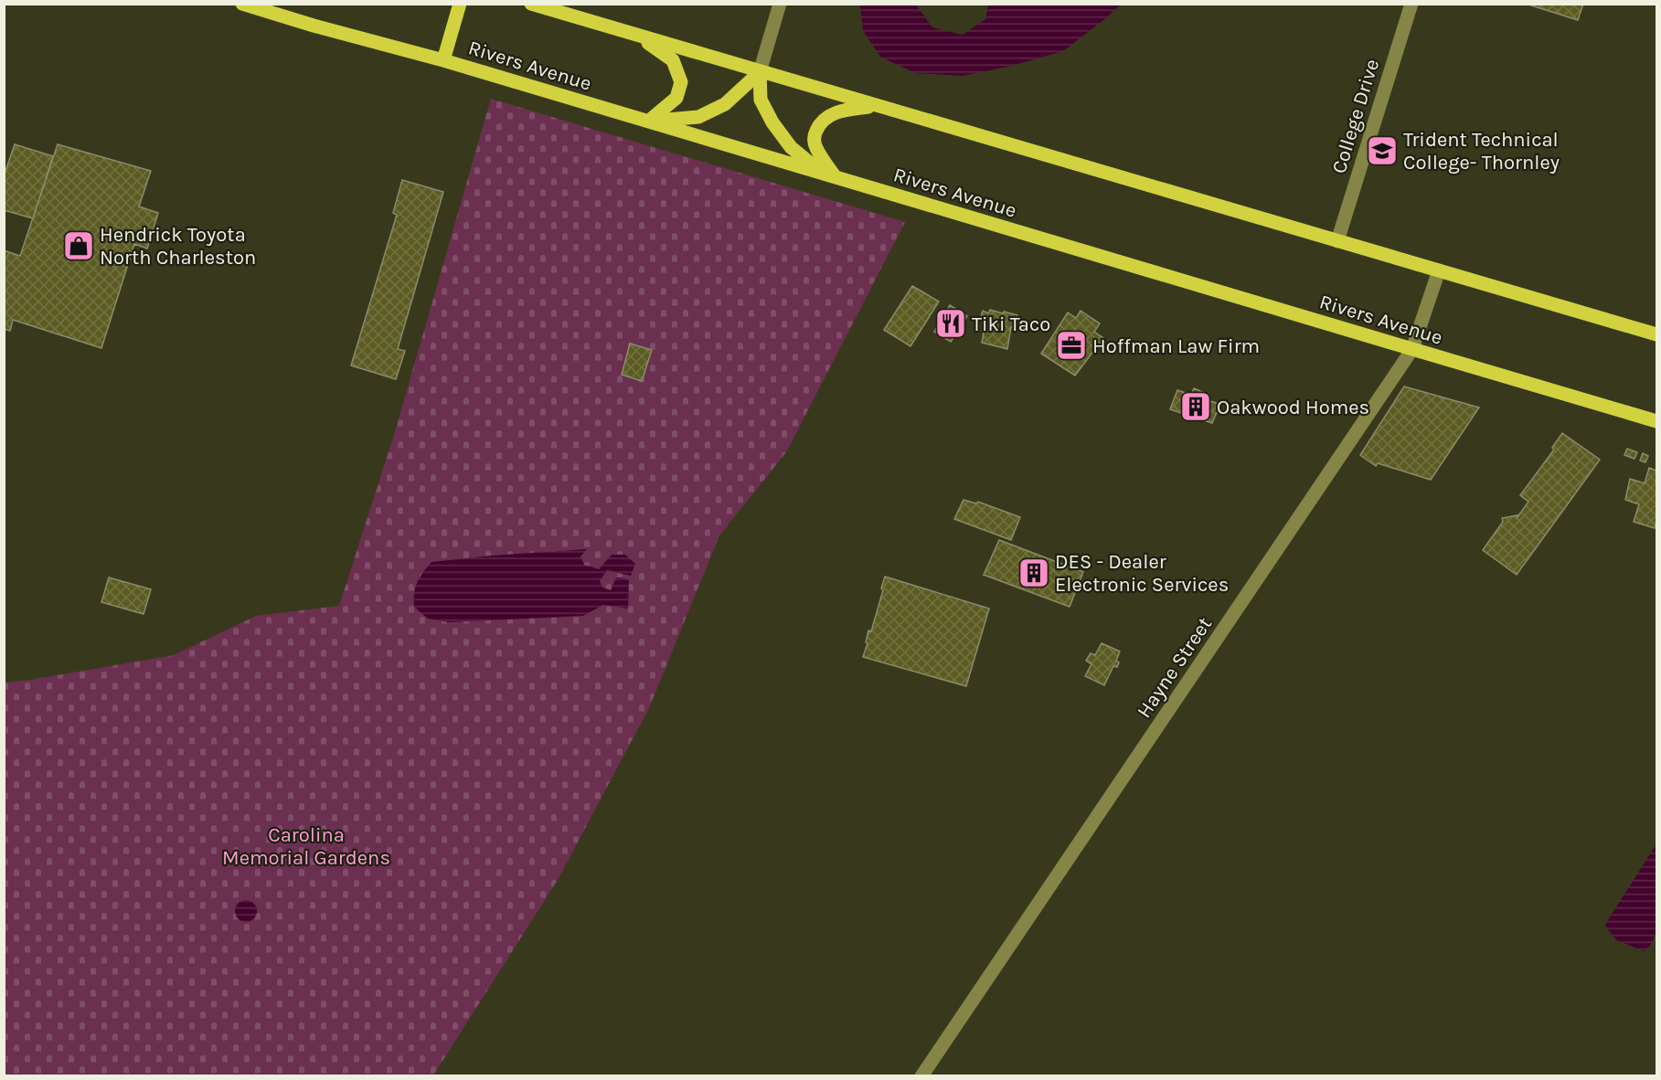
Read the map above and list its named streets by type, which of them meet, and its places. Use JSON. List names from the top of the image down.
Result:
{
  "streets": {
    "main road": ["Rivers Avenue"],
    "street": ["College Drive", "Hayne Street"]
  },
  "crossings": [
    ["Rivers Avenue", "Hayne Street"]
  ],
  "parks": ["Carolina Memorial Gardens"],
  "places": {
    "school or university": ["Trident Technical College- Thornley"],
    "shop": ["Hendrick Toyota North Charleston"],
    "restaurant": ["Tiki Taco"],
    "office": ["Hoffman Law Firm"],
    "building": ["Oakwood Homes", "DES - Dealer Electronic Services"]
  }
}
